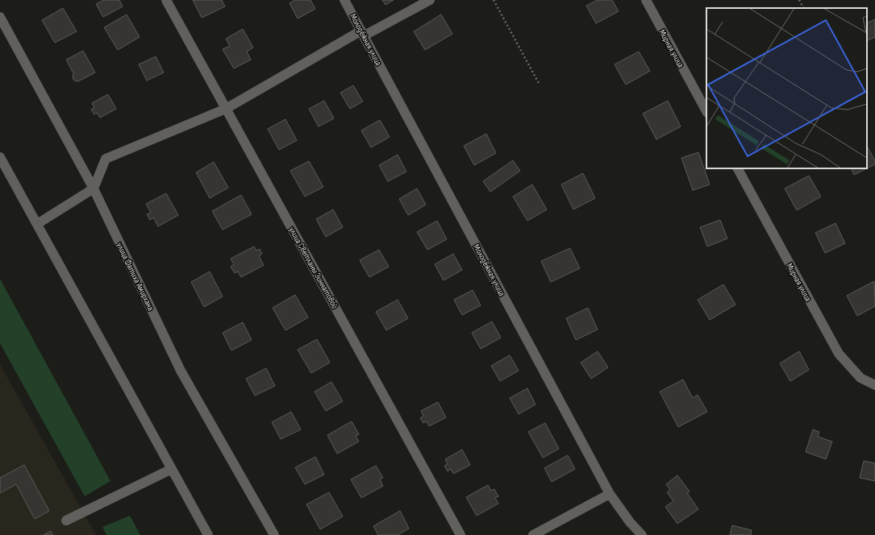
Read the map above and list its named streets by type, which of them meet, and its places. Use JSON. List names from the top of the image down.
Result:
{
  "streets": {
    "street": [
      "Молодёжная улица",
      "Мирная улица",
      "улица Светланы Зиннатовой",
      "улица Фатиха Амирхана"
    ]
  }
}
